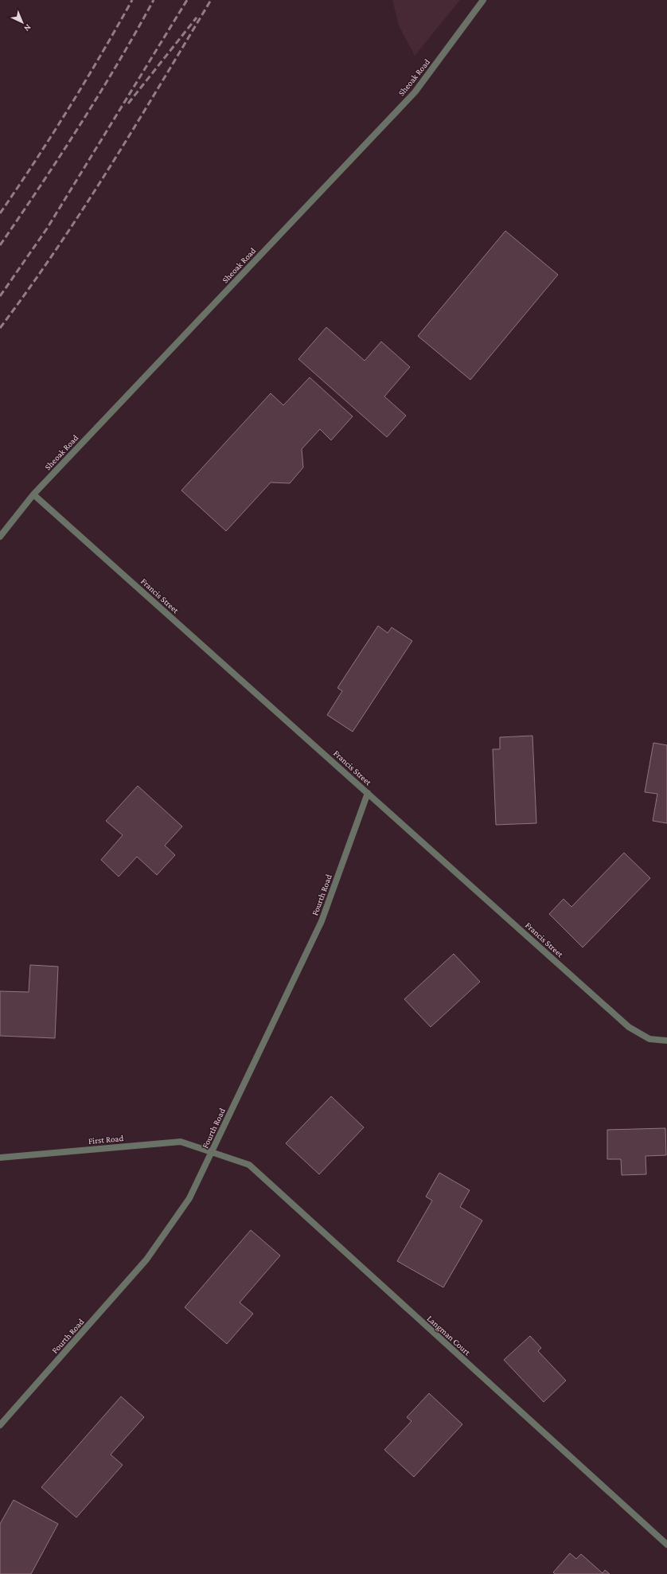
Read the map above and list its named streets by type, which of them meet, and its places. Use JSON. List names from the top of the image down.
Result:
{
  "streets": {
    "street": [
      "Sheoak Road",
      "Francis Street",
      "Fourth Road",
      "First Road",
      "Langman Court"
    ]
  },
  "crossings": [
    ["Sheoak Road", "Francis Street"],
    ["Francis Street", "Fourth Road"],
    ["Fourth Road", "First Road"],
    ["Fourth Road", "Langman Court"],
    ["First Road", "Langman Court"]
  ],
  "north": "bottom right"
}
